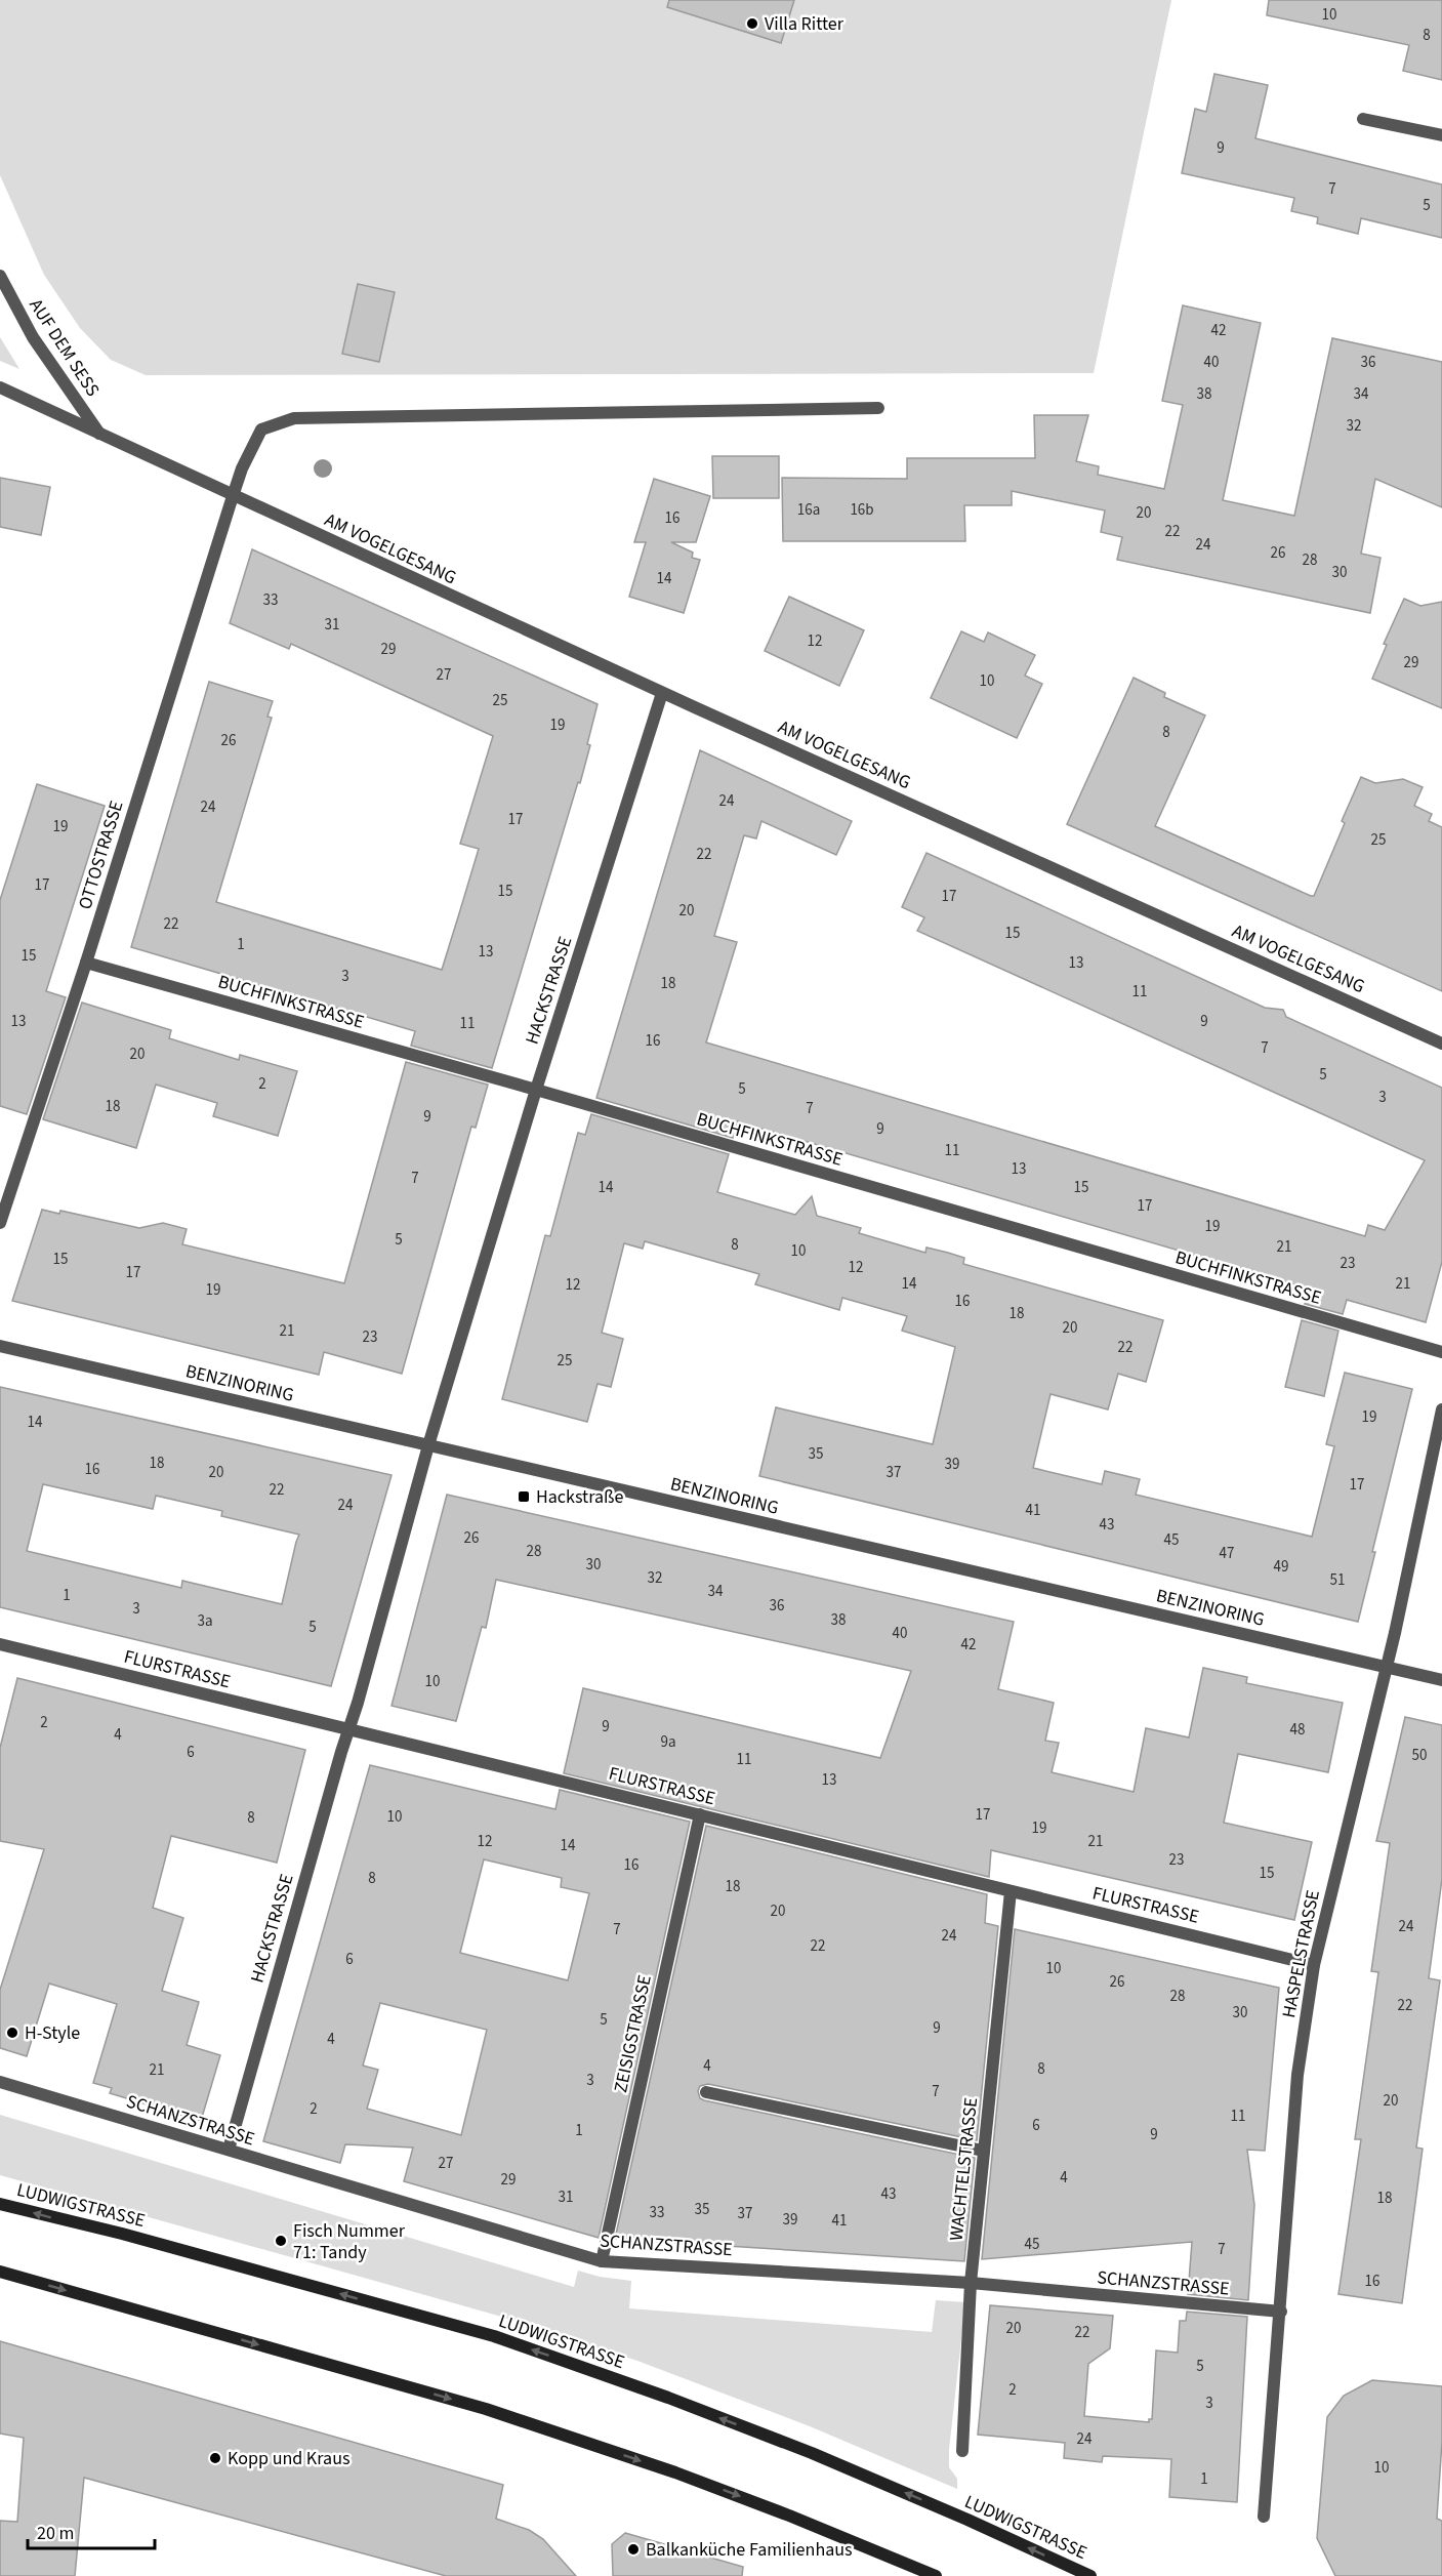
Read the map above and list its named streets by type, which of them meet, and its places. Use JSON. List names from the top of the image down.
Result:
{
  "streets": {
    "main road": ["LUDWIGSTRASSE"],
    "street": [
      "AUF DEM SESS",
      "AM VOGELGESANG",
      "OTTOSTRASSE",
      "HACKSTRASSE",
      "BUCHFINKSTRASSE",
      "BENZINORING",
      "FLURSTRASSE",
      "HASPELSTRASSE",
      "ZEISIGSTRASSE",
      "SCHANZSTRASSE",
      "WACHTELSTRASSE"
    ]
  },
  "crossings": [
    ["AUF DEM SESS", "AM VOGELGESANG"],
    ["AM VOGELGESANG", "OTTOSTRASSE"],
    ["AM VOGELGESANG", "HACKSTRASSE"],
    ["OTTOSTRASSE", "BUCHFINKSTRASSE"],
    ["HACKSTRASSE", "BUCHFINKSTRASSE"],
    ["HACKSTRASSE", "BENZINORING"],
    ["HACKSTRASSE", "FLURSTRASSE"],
    ["HACKSTRASSE", "SCHANZSTRASSE"],
    ["BENZINORING", "HASPELSTRASSE"],
    ["FLURSTRASSE", "HASPELSTRASSE"],
    ["FLURSTRASSE", "ZEISIGSTRASSE"],
    ["FLURSTRASSE", "WACHTELSTRASSE"],
    ["HASPELSTRASSE", "SCHANZSTRASSE"],
    ["ZEISIGSTRASSE", "SCHANZSTRASSE"],
    ["SCHANZSTRASSE", "WACHTELSTRASSE"]
  ],
  "places": {
    "other": [
      "Villa Ritter",
      "H-Style",
      "Fisch Nummer 71: Tandy",
      "Kopp und Kraus",
      "Balkanküche Familienhaus"
    ],
    "transit": ["Hackstraße"]
  },
  "house_numbers": [
    "10",
    "8",
    "9",
    "7",
    "5",
    "42",
    "40",
    "36",
    "38",
    "34",
    "32",
    "16a",
    "16b",
    "20",
    "16",
    "22",
    "24",
    "26",
    "28",
    "30",
    "14",
    "33",
    "31",
    "12",
    "29",
    "29",
    "27",
    "10",
    "25",
    "19",
    "8",
    "26",
    "24",
    "24",
    "17",
    "19",
    "25",
    "22",
    "17",
    "15",
    "17",
    "20",
    "22",
    "15",
    "1",
    "13",
    "15",
    "13",
    "3",
    "18",
    "11",
    "13",
    "9",
    "11",
    "16",
    "7",
    "20",
    "5",
    "2",
    "5",
    "3",
    "18",
    "7",
    "9",
    "9",
    "11",
    "13",
    "7",
    "14",
    "15",
    "17",
    "19",
    "5",
    "8",
    "21",
    "10",
    "15",
    "23",
    "12",
    "17",
    "14",
    "21",
    "12",
    "19",
    "16",
    "18",
    "20",
    "21",
    "23",
    "22",
    "25",
    "19",
    "14",
    "35",
    "18",
    "39",
    "16",
    "20",
    "37",
    "17",
    "22",
    "24",
    "41",
    "43",
    "26",
    "45",
    "28",
    "47",
    "30",
    "49",
    "32",
    "51",
    "34",
    "1",
    "36",
    "3",
    "38",
    "3a",
    "5",
    "40",
    "42",
    "10",
    "2",
    "9",
    "48",
    "4",
    "9a",
    "6",
    "50",
    "11",
    "13",
    "17",
    "10",
    "8",
    "19",
    "12",
    "21",
    "14",
    "23",
    "16",
    "15",
    "8",
    "18",
    "20",
    "24",
    "7",
    "24",
    "22",
    "6",
    "10",
    "26",
    "28",
    "22",
    "30",
    "5",
    "9",
    "4",
    "4",
    "8",
    "21",
    "3",
    "7",
    "20",
    "2",
    "11",
    "6",
    "1",
    "9",
    "27",
    "4",
    "29",
    "43",
    "31",
    "18",
    "35",
    "33",
    "37",
    "39",
    "41",
    "45",
    "7",
    "16",
    "20",
    "22",
    "5",
    "2",
    "3",
    "24",
    "10",
    "1"
  ],
  "scale_bar": "20 m"
}
